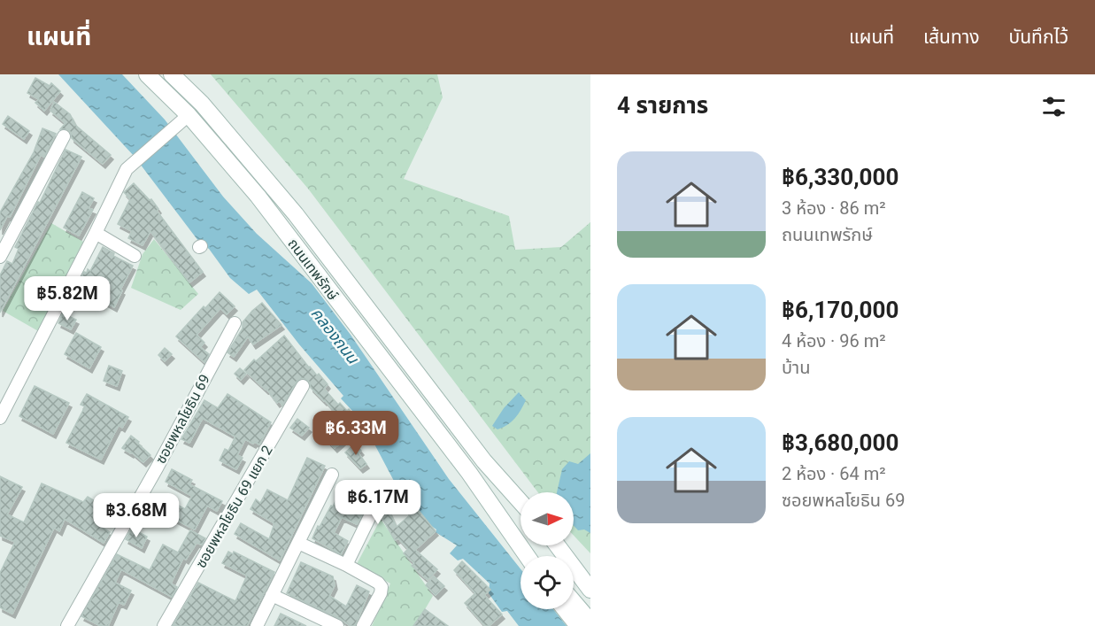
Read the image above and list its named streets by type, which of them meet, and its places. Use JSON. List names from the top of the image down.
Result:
{
  "streets": {
    "main road": ["ถนนเทพรักษ์"],
    "street": ["ซอยพหลโยธิน 69", "ซอยพหลโยธิน 69 แยก 2"]
  },
  "water": ["คลองถนน"],
  "north": "right",
  "page": {
    "header": "แผนที่",
    "nav": ["แผนที่", "เส้นทาง", "บันทึกไว้"],
    "heading": "4 รายการ",
    "list": [
      {
        "name": "฿6,330,000",
        "note": "3 ห้อง · 86 m² · ถนนเทพรักษ์"
      },
      {
        "name": "฿6,170,000",
        "note": "4 ห้อง · 96 m² · บ้าน"
      },
      {
        "name": "฿3,680,000",
        "note": "2 ห้อง · 64 m² · ซอยพหลโยธิน 69"
      }
    ],
    "price": [
      "฿5.82M",
      "฿6.33M",
      "฿6.17M",
      "฿3.68M"
    ]
  }
}
